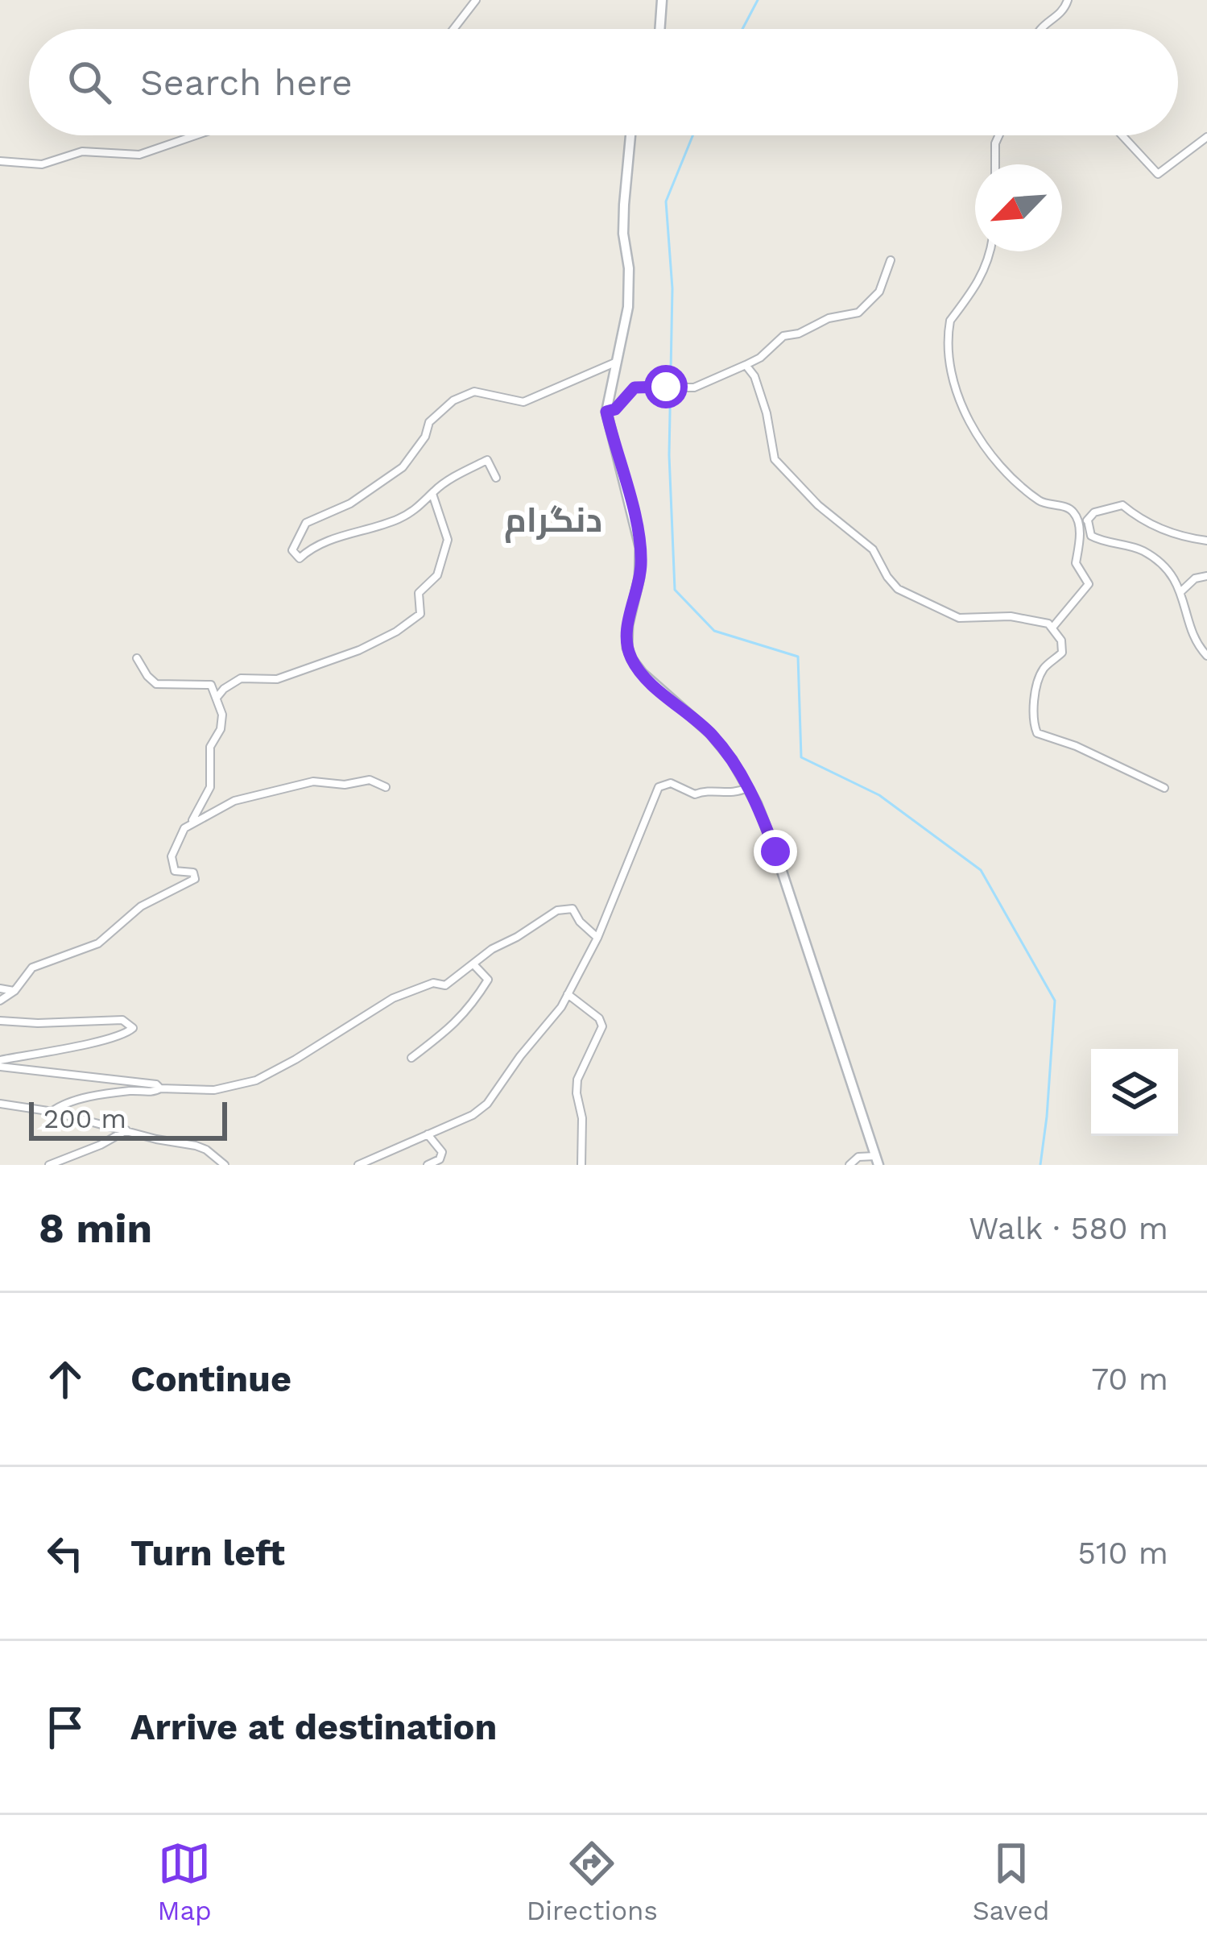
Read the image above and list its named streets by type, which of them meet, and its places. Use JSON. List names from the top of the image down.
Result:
{
  "districts": ["دنگرام"],
  "scale_bar": "200 m",
  "north": "bottom left",
  "page": {
    "search": "Search here",
    "scale": "200 m",
    "heading": ["8 min", "Walk · 580 m"],
    "list": [
      ["Continue", "70 m"],
      ["Turn left", "510 m"],
      "Arrive at destination"
    ],
    "nav": ["Map", "Directions", "Saved"]
  }
}
